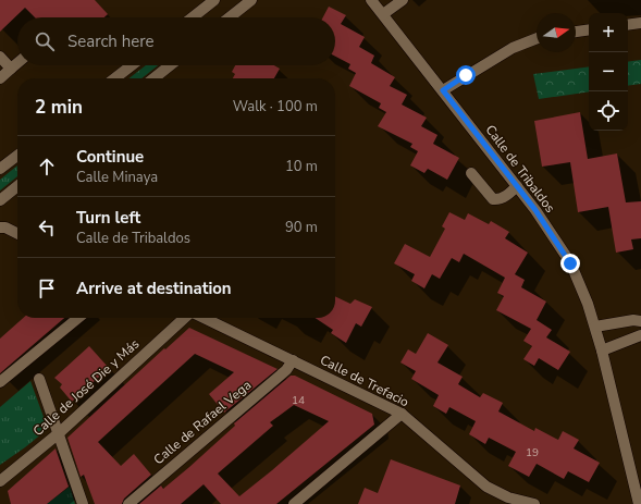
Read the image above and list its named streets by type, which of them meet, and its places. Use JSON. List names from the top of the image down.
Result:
{
  "streets": {
    "street": [
      "Calle de Tribaldos",
      "Calle de Trefacio",
      "Calle de José Die y Más",
      "Calle de Rafael Vega"
    ]
  },
  "crossings": [
    ["Calle de Trefacio", "Calle de Rafael Vega"]
  ],
  "house_numbers": ["14", "19"],
  "north": "right",
  "page": {
    "map_buttons": ["+", "−"],
    "search": "Search here",
    "heading": ["2 min", "Walk · 100 m"],
    "list": [
      ["Continue", "Calle Minaya", "10 m"],
      ["Turn left", "Calle de Tribaldos", "90 m"],
      "Arrive at destination"
    ]
  }
}
